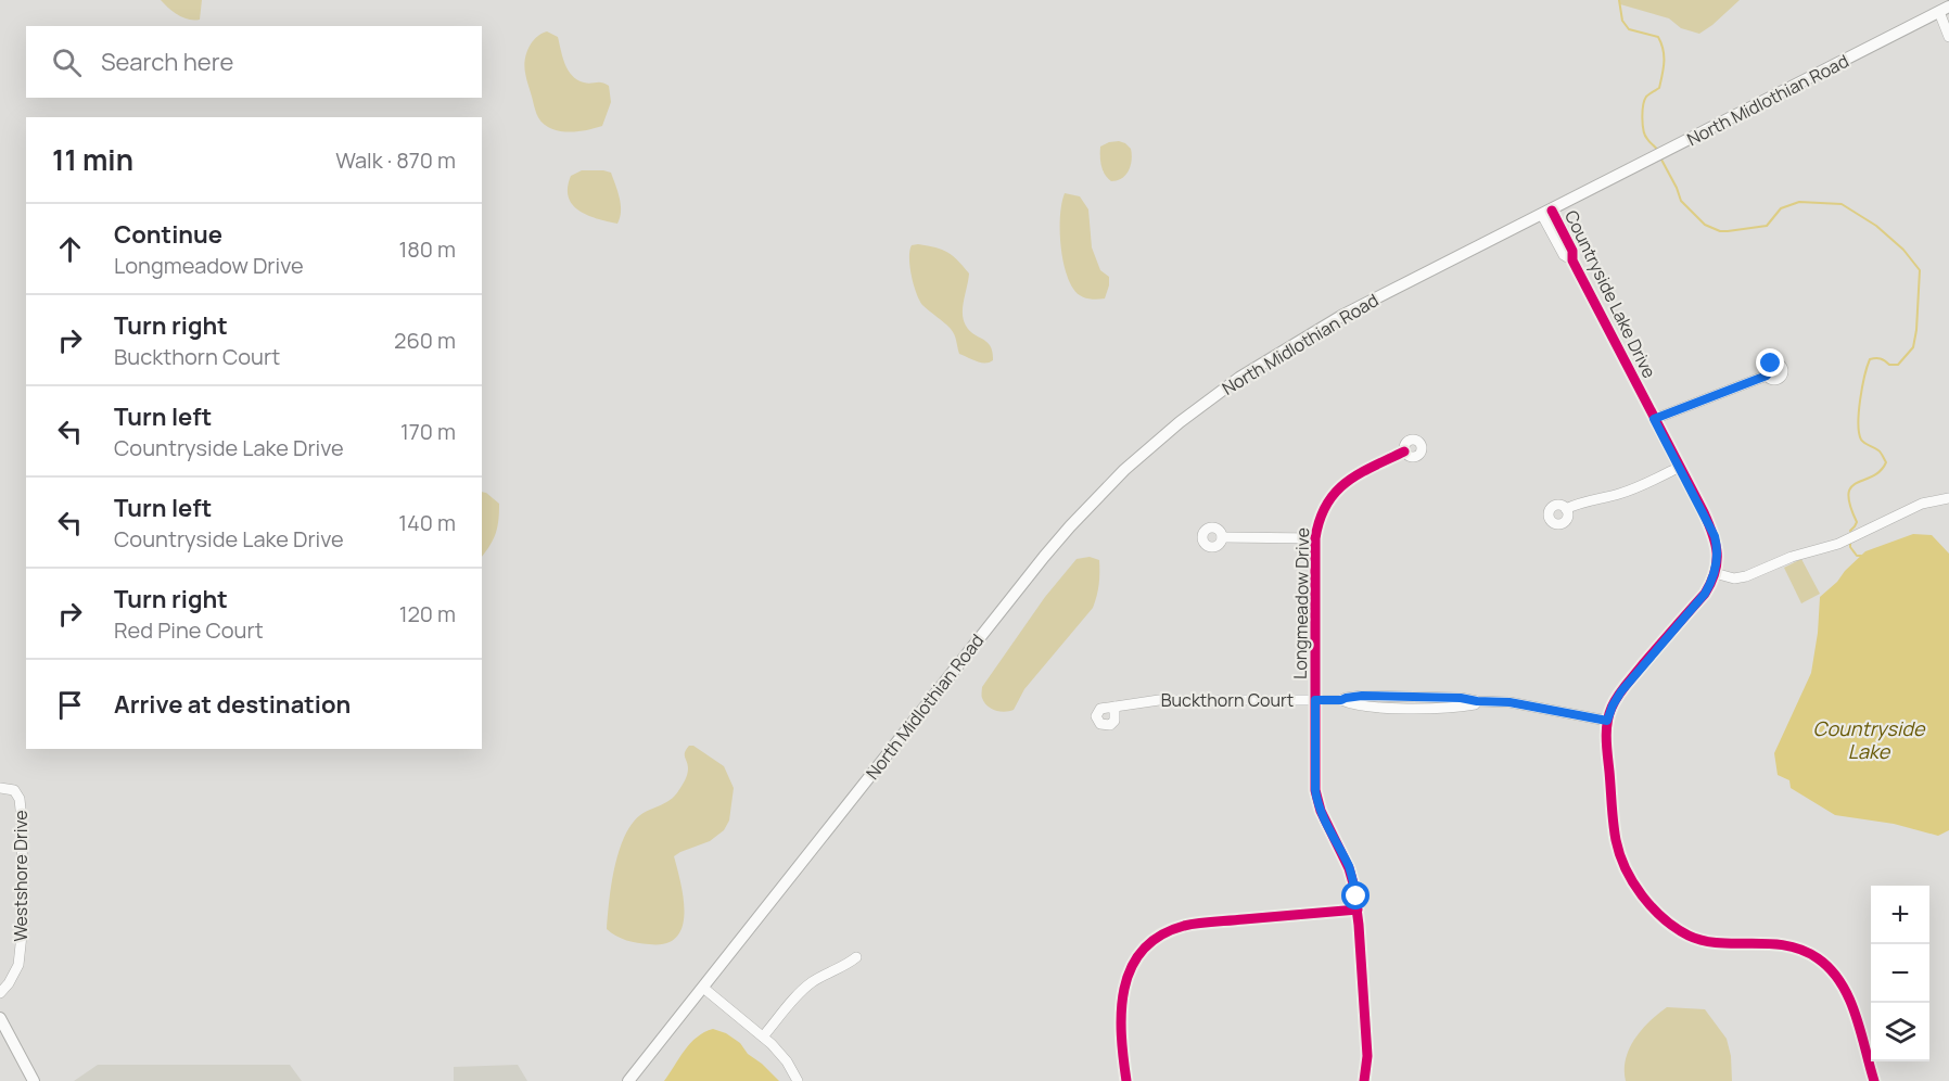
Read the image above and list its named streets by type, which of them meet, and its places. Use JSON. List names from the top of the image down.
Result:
{
  "streets": {
    "main road": ["North Midlothian Road"],
    "street": [
      "Countryside Lake Drive",
      "Longmeadow Drive",
      "Buckthorn Court",
      "Westshore Drive"
    ]
  },
  "crossings": [
    ["North Midlothian Road", "Countryside Lake Drive"],
    ["Countryside Lake Drive", "Buckthorn Court"],
    ["Longmeadow Drive", "Buckthorn Court"]
  ],
  "water": ["Countryside Lake"],
  "page": {
    "search": "Search here",
    "heading": ["11 min", "Walk · 870 m"],
    "list": [
      ["Continue", "Longmeadow Drive", "180 m"],
      ["Turn right", "Buckthorn Court", "260 m"],
      ["Turn left", "Countryside Lake Drive", "170 m"],
      ["Turn left", "Countryside Lake Drive", "140 m"],
      ["Turn right", "Red Pine Court", "120 m"],
      "Arrive at destination"
    ],
    "map_buttons": ["+", "−"]
  }
}
